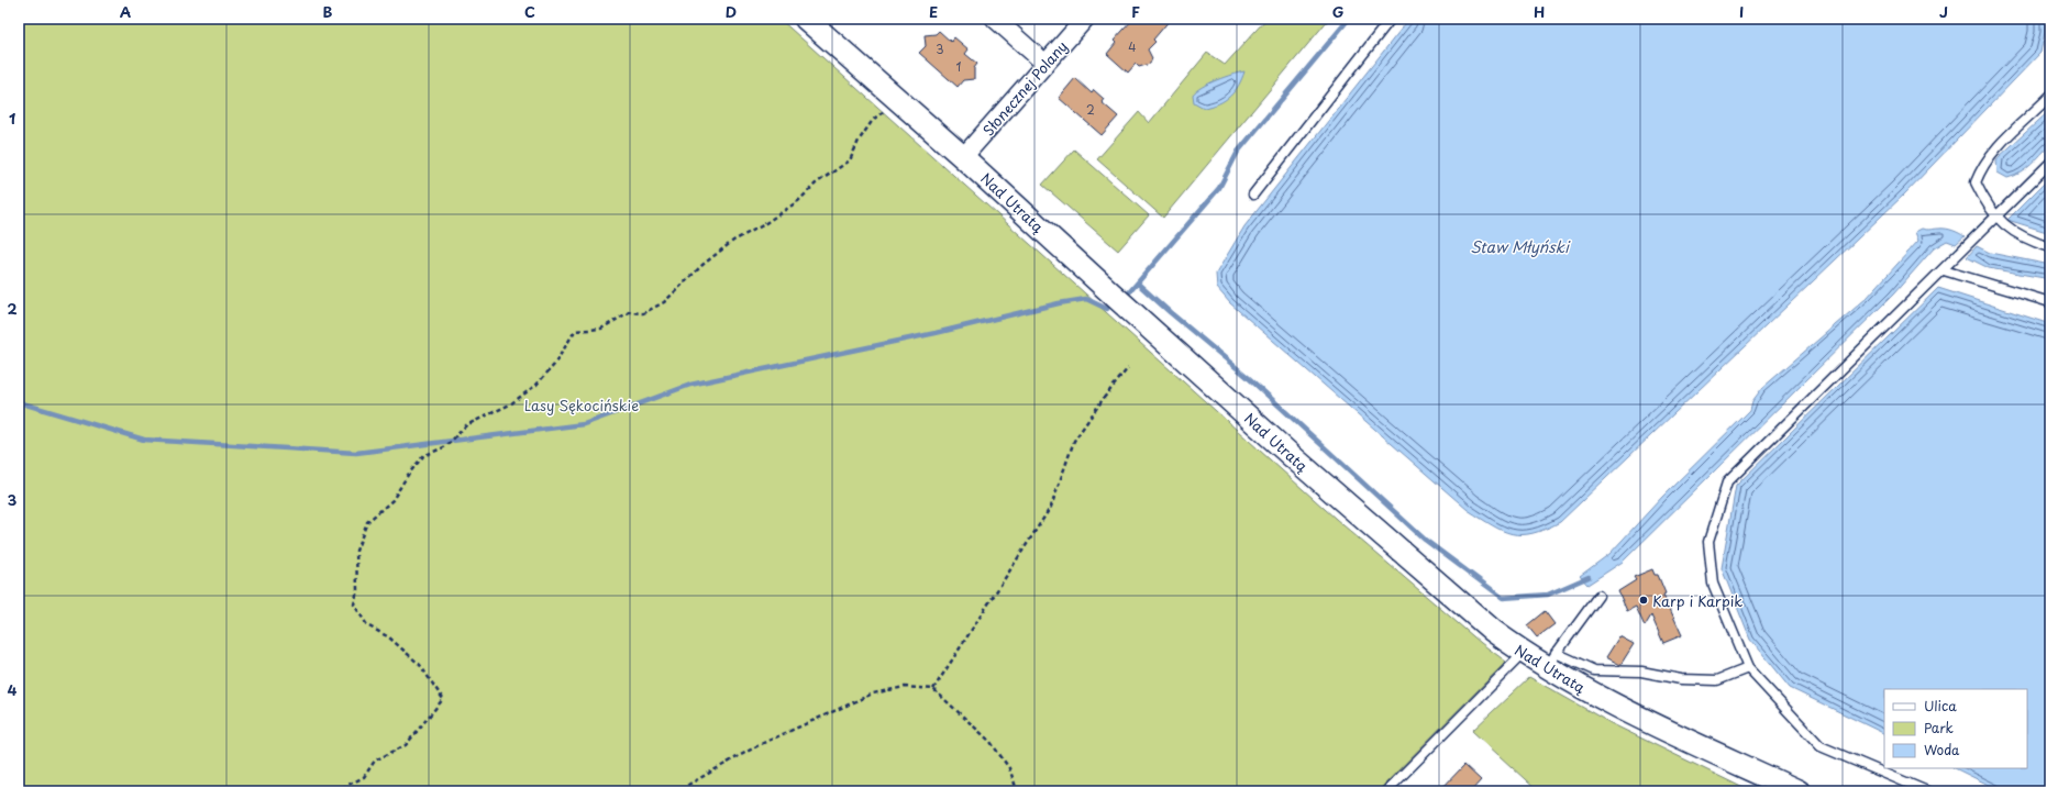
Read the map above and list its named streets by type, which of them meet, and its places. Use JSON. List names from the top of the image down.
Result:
{
  "streets": {
    "street": ["Słonecznej Polany", "Nad Utratą"]
  },
  "crossings": [
    ["Słonecznej Polany", "Nad Utratą"]
  ],
  "water": ["Staw Młyński"],
  "parks": ["Lasy Sękocińskie"],
  "places": ["Karp i Karpik"],
  "house_numbers": [
    "4",
    "3",
    "1",
    "2"
  ],
  "legend": ["Ulica", "Park", "Woda"],
  "grid": {
    "columns": [
      "A",
      "B",
      "C",
      "D",
      "E",
      "F",
      "G",
      "H",
      "I",
      "J"
    ],
    "rows": [
      "1",
      "2",
      "3",
      "4"
    ]
  }
}
